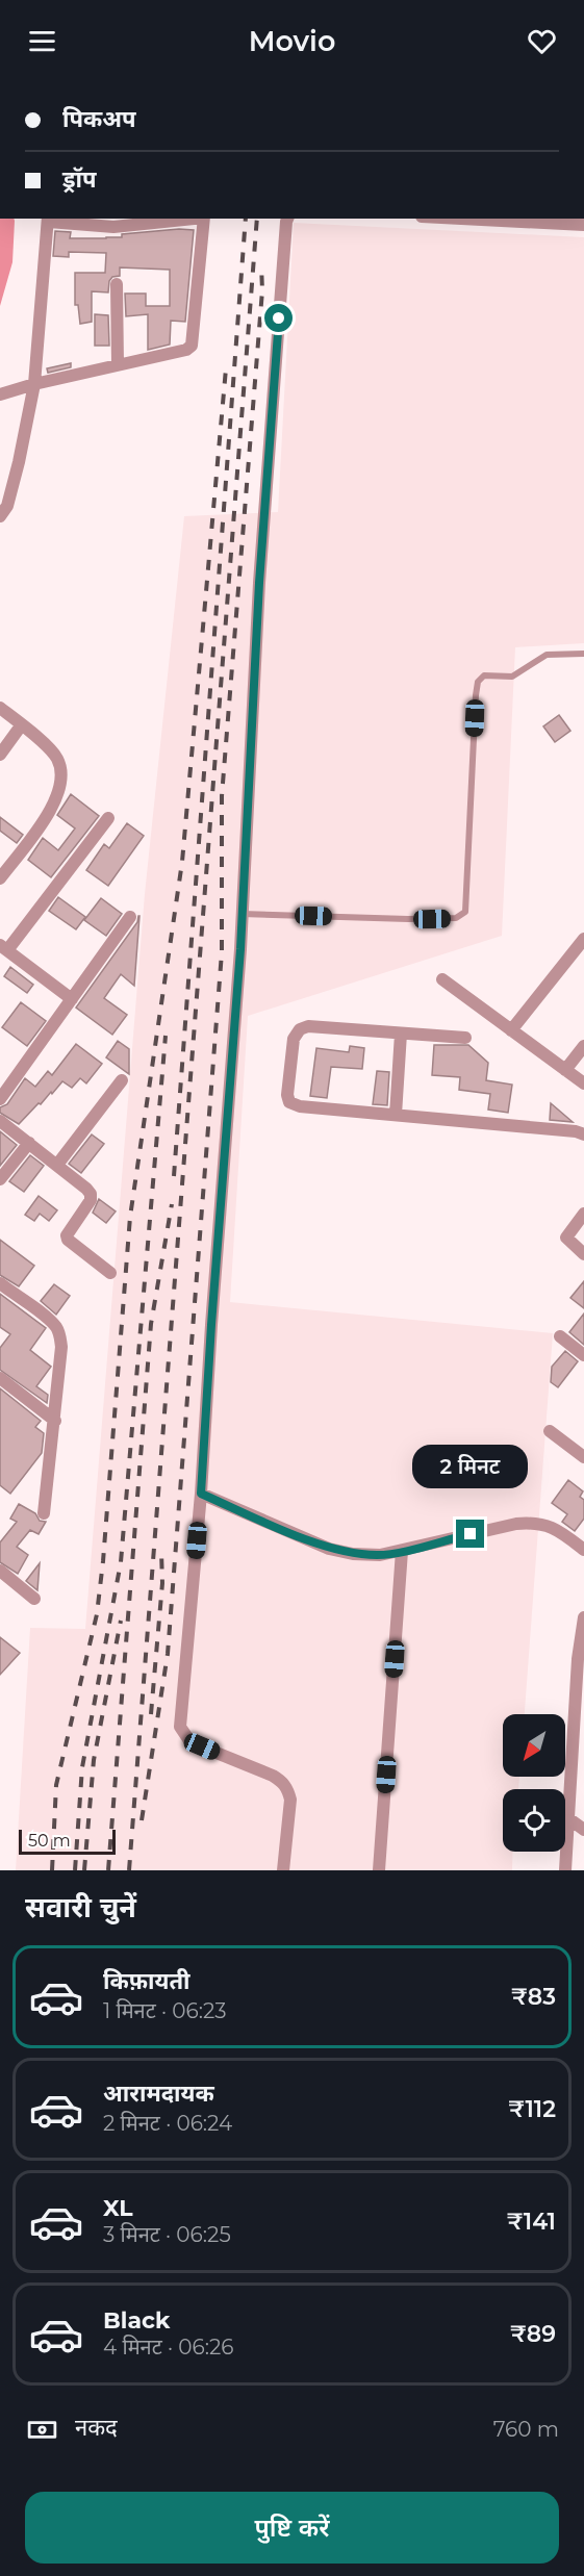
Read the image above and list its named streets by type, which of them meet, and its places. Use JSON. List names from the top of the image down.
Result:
{
  "scale_bar": "50 m",
  "north": "bottom left",
  "page": {
    "header": "Movio",
    "banner": ["पिकअप", "ड्रॉप"],
    "bubble": "2 मिनट",
    "scale": "50 m",
    "heading": "सवारी चुनें",
    "list": [
      {
        "name": "किफ़ायती",
        "note": "1 मिनट · 06:23",
        "value": "₹83"
      },
      {
        "name": "आरामदायक",
        "note": "2 मिनट · 06:24",
        "value": "₹112"
      },
      {
        "name": "XL",
        "note": "3 मिनट · 06:25",
        "value": "₹141"
      },
      {
        "name": "Black",
        "note": "4 मिनट · 06:26",
        "value": "₹89"
      }
    ],
    "pay": ["नकद", "760 m"],
    "buttons": "पुष्टि करें"
  }
}
